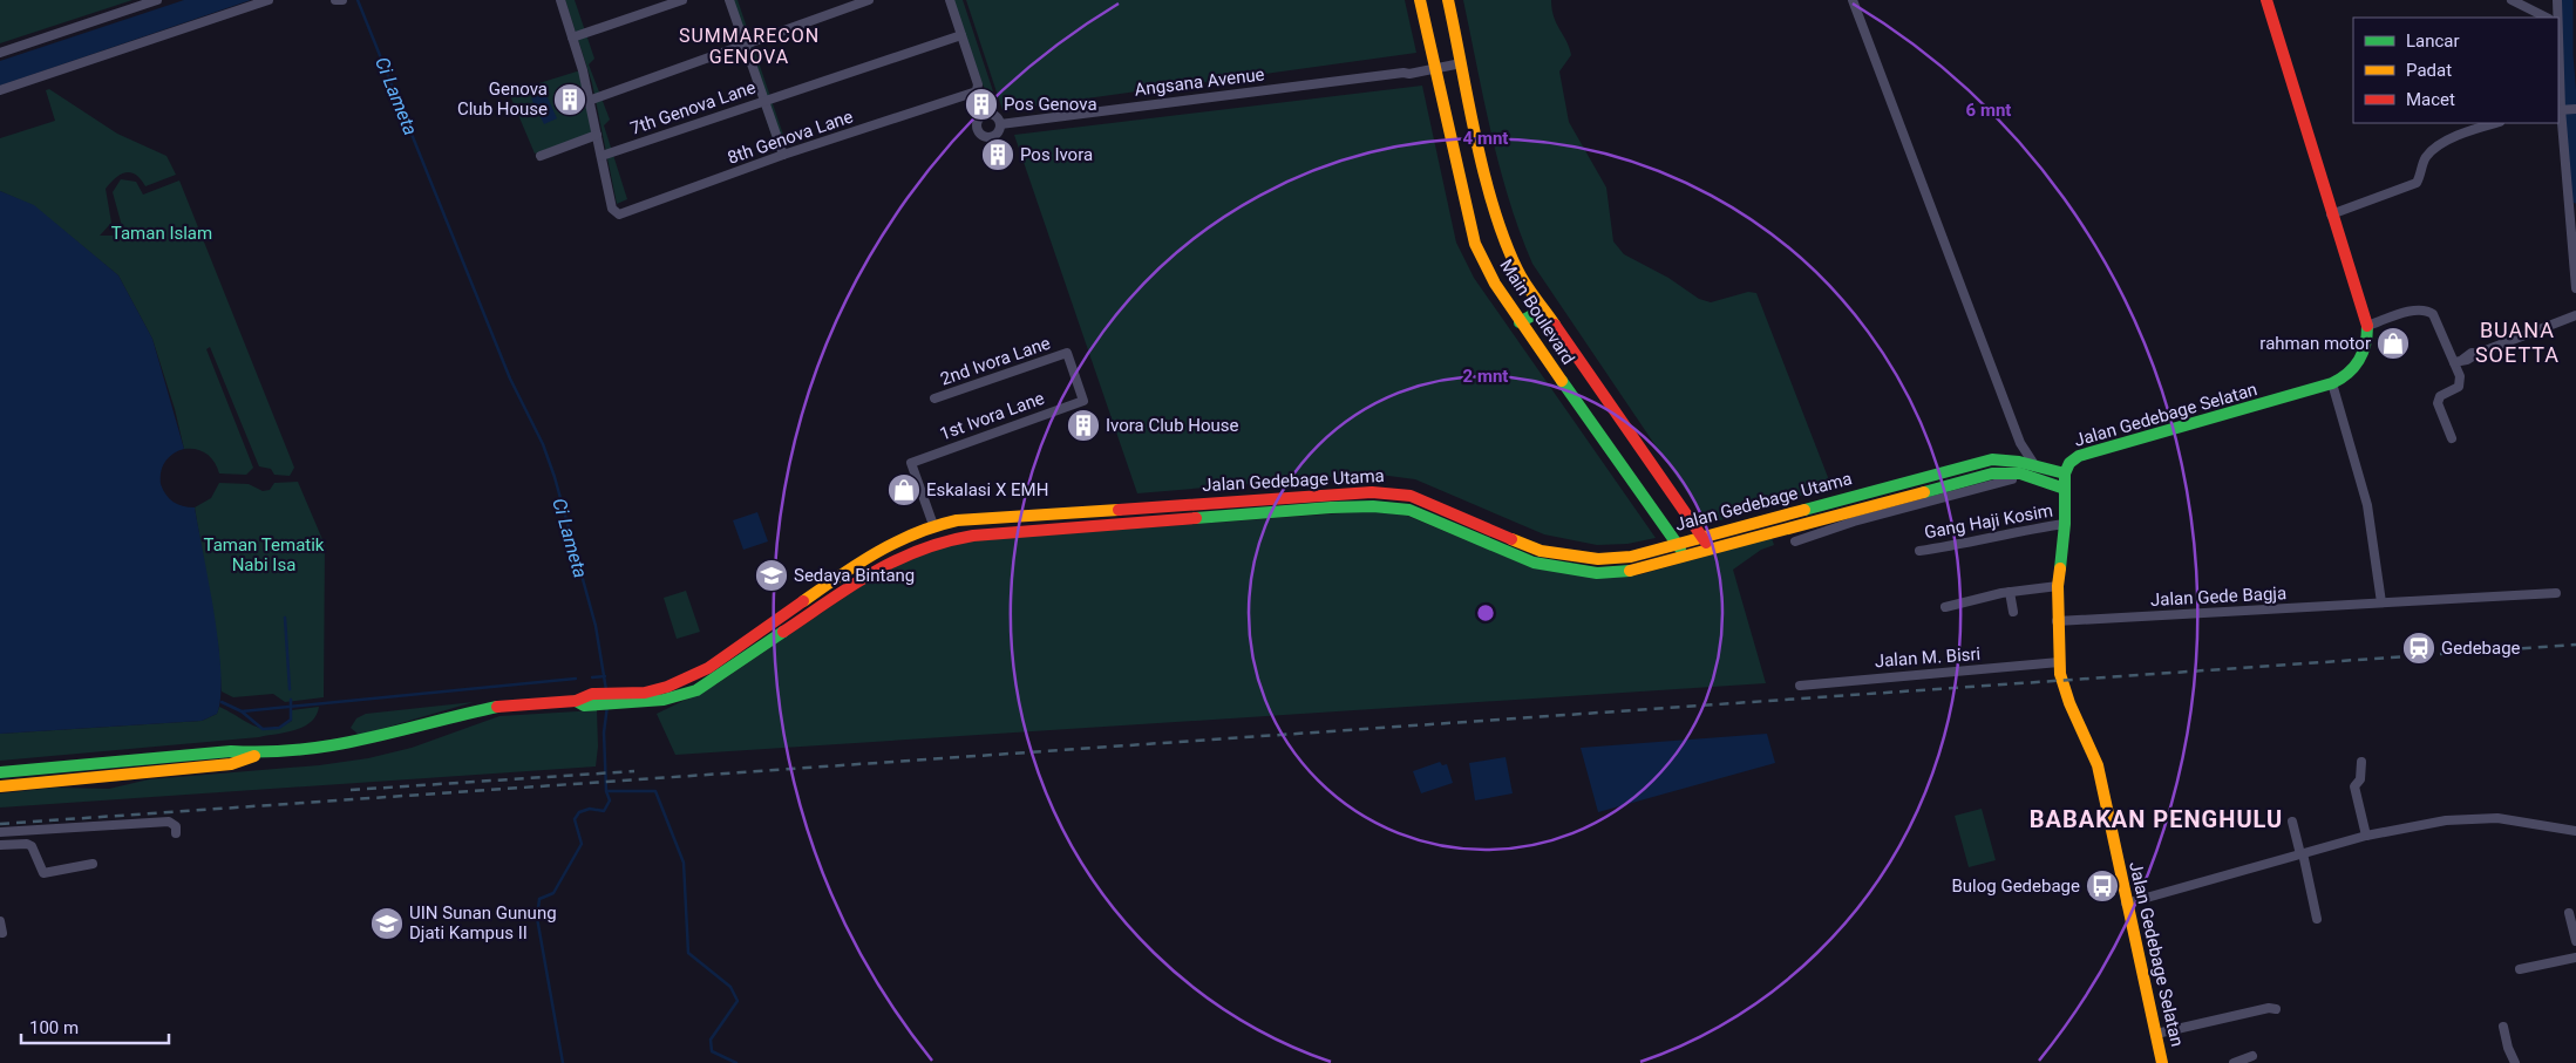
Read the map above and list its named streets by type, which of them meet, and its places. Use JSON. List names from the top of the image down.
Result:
{
  "streets": {
    "main road": ["Main Boulevard", "Jalan Gedebage Selatan", "Jalan Gedebage Utama"],
    "street": [
      "Angsana Avenue",
      "7th Genova Lane",
      "8th Genova Lane",
      "2nd Ivora Lane",
      "1st Ivora Lane",
      "Gang Haji Kosim",
      "Jalan Gede Bagja",
      "Jalan M. Bisri"
    ]
  },
  "crossings": [
    ["Angsana Avenue", "Main Boulevard"],
    ["7th Genova Lane", "8th Genova Lane"],
    ["Main Boulevard", "Jalan Gedebage Utama"],
    ["2nd Ivora Lane", "1st Ivora Lane"],
    ["Jalan Gedebage Selatan", "Jalan Gedebage Utama"],
    ["Jalan Gedebage Selatan", "Gang Haji Kosim"],
    ["Jalan Gedebage Selatan", "Jalan Gede Bagja"],
    ["Jalan Gedebage Selatan", "Jalan M. Bisri"],
    ["1st Ivora Lane", "Jalan Gedebage Utama"]
  ],
  "districts": ["SUMMARECON GENOVA", "BUANA SOETTA", "BABAKAN PENGHULU"],
  "water": ["Ci Lameta"],
  "parks": ["Taman Islam", "Taman Tematik Nabi Isa"],
  "places": {
    "building": [
      "Genova Club House",
      "Pos Genova",
      "Pos Ivora",
      "Ivora Club House"
    ],
    "shop": ["rahman motor", "Eskalasi X EMH"],
    "school or university": ["Sedaya Bintang", "UIN Sunan Gunung Djati Kampus II"],
    "station": ["Gedebage"],
    "bus stop": ["Bulog Gedebage"]
  },
  "legend": ["Lancar", "Padat", "Macet"],
  "scale_bar": "100 m",
  "rings": ["6 mnt", "4 mnt", "2 mnt"]
}
